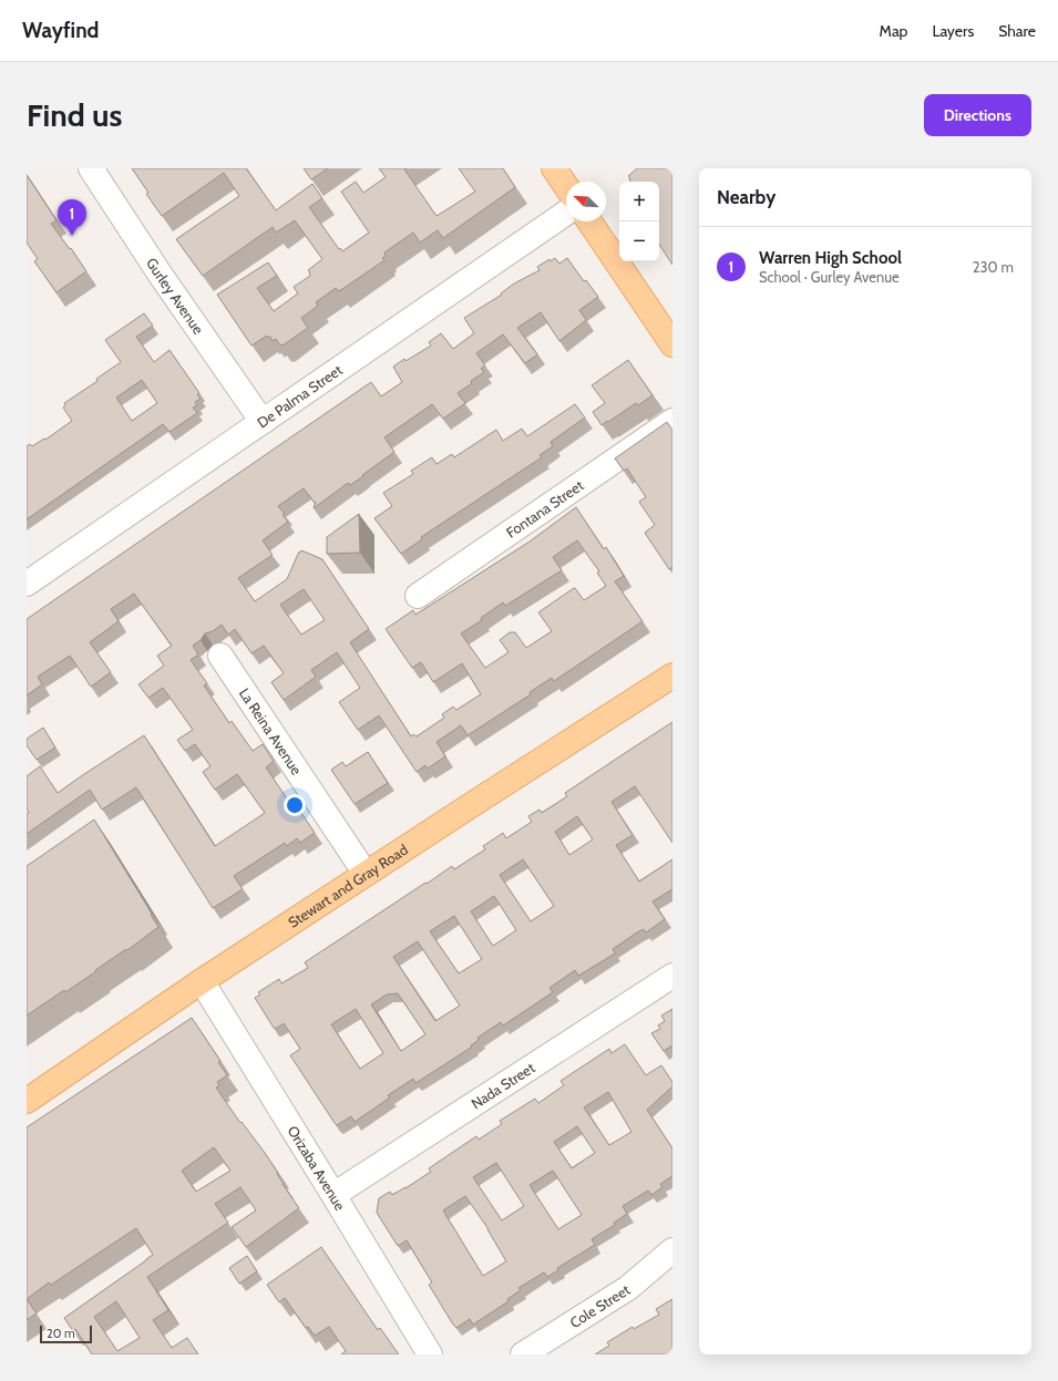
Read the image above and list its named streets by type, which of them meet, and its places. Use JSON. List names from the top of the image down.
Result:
{
  "streets": {
    "main road": ["Stewart and Gray Road"],
    "street": [
      "Gurley Avenue",
      "De Palma Street",
      "Fontana Street",
      "La Reina Avenue",
      "Nada Street",
      "Orizaba Avenue",
      "Cole Street"
    ]
  },
  "crossings": [
    ["Gurley Avenue", "De Palma Street"],
    ["La Reina Avenue", "Stewart and Gray Road"],
    ["Stewart and Gray Road", "Orizaba Avenue"],
    ["Nada Street", "Orizaba Avenue"]
  ],
  "scale_bar": "20 m",
  "north": "top left",
  "page": {
    "header": "Wayfind",
    "nav": ["Map", "Layers", "Share"],
    "buttons": "Directions",
    "title": "Find us",
    "heading": "Nearby",
    "map_buttons": ["+", "−"],
    "pins": "1",
    "list": [
      {
        "mark": "1",
        "name": "Warren High School",
        "note": "School · Gurley Avenue",
        "value": "230 m"
      }
    ],
    "scale": "20 m"
  }
}
